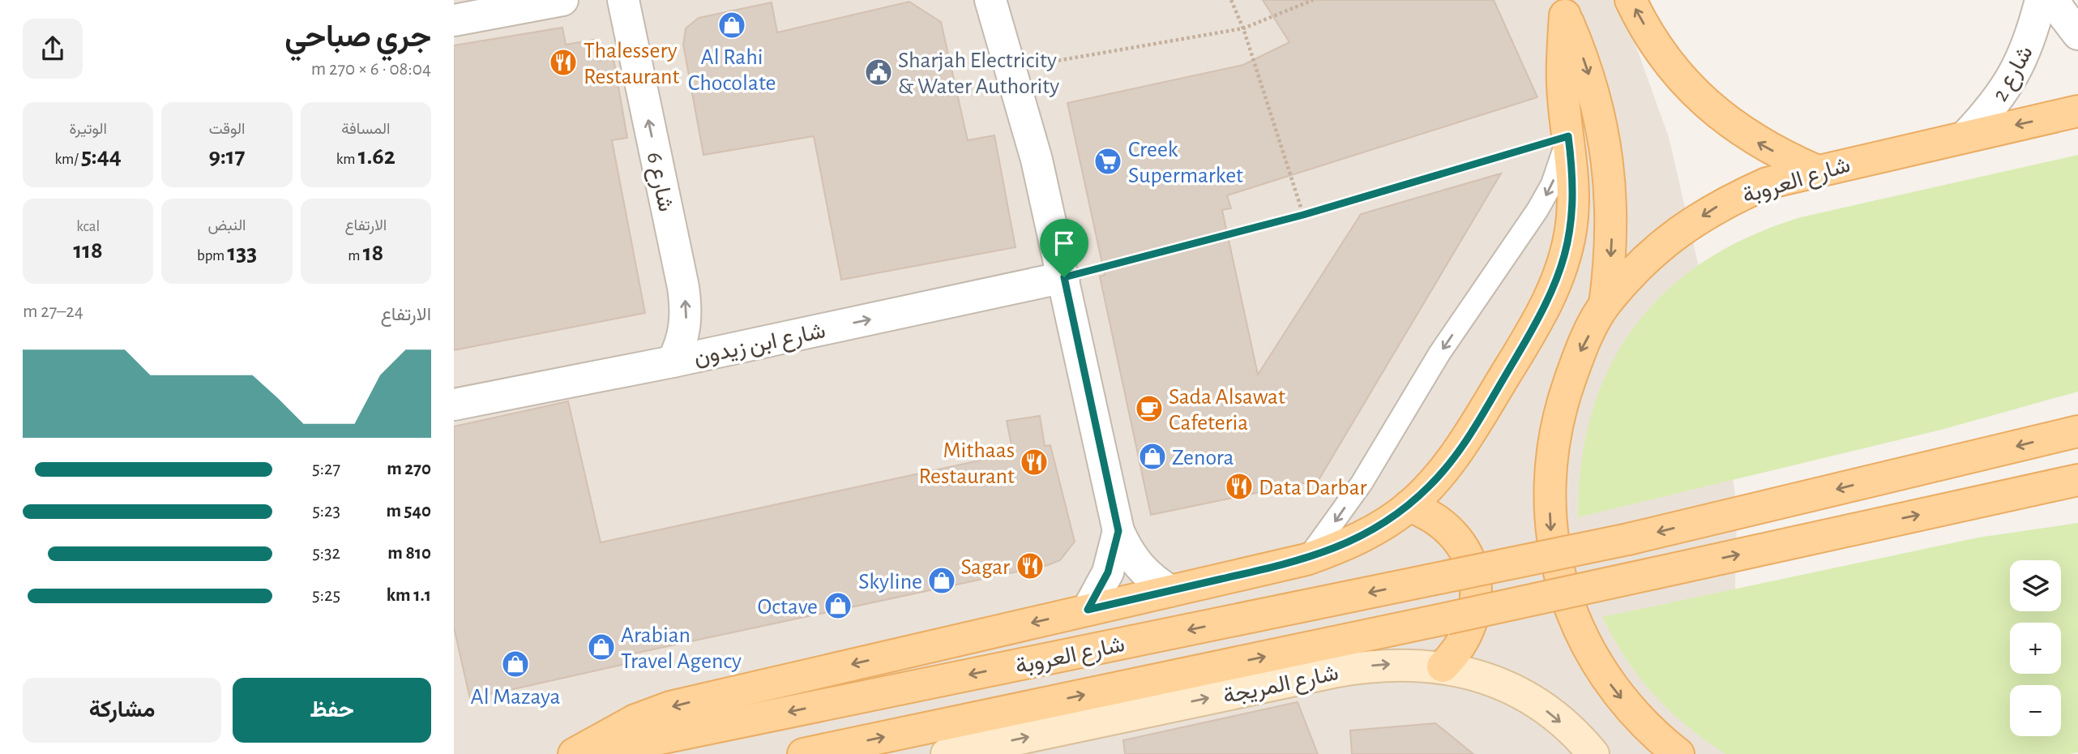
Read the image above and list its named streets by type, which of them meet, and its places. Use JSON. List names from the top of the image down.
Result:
{
  "streets": {
    "main road": ["شارع العروبة", "شارع المريجة"],
    "street": ["شارع 2", "شارع 6", "شارع ابن زيدون"]
  },
  "crossings": [
    ["شارع 2", "شارع العروبة"],
    ["شارع 6", "شارع ابن زيدون"]
  ],
  "one_way": ["شارع 6", "شارع ابن زيدون"],
  "places": {
    "shop": [
      "Al Rahi Chocolate",
      "Zenora",
      "Skyline",
      "Octave",
      "Arabian Travel Agency",
      "Al Mazaya"
    ],
    "restaurant": [
      "Thalessery Restaurant",
      "Mithaas Restaurant",
      "Data Darbar",
      "Sagar"
    ],
    "public building": ["Sharjah Electricity & Water Authority"],
    "supermarket": ["Creek Supermarket"],
    "cafe": ["Sada Alsawat Cafeteria"]
  },
  "page": {
    "heading": ["جري صباحي", "08:04 · 6 × 270 m"],
    "stats": [
      ["المسافة", "1.62 km"],
      ["الوقت", "9:17"],
      ["الوتيرة", "5:44 /km"],
      ["الارتفاع", "18 m"],
      ["النبض", "133 bpm"],
      ["kcal", "118"]
    ],
    "chart": ["الارتفاع", "24–27 m"],
    "list": [
      {
        "name": "270 m",
        "note": "5:27"
      },
      {
        "name": "540 m",
        "note": "5:23"
      },
      {
        "name": "810 m",
        "note": "5:32"
      },
      {
        "name": "1.1 km",
        "note": "5:25"
      }
    ],
    "map_buttons": ["+", "−"],
    "buttons": ["حفظ", "مشاركة"]
  }
}
